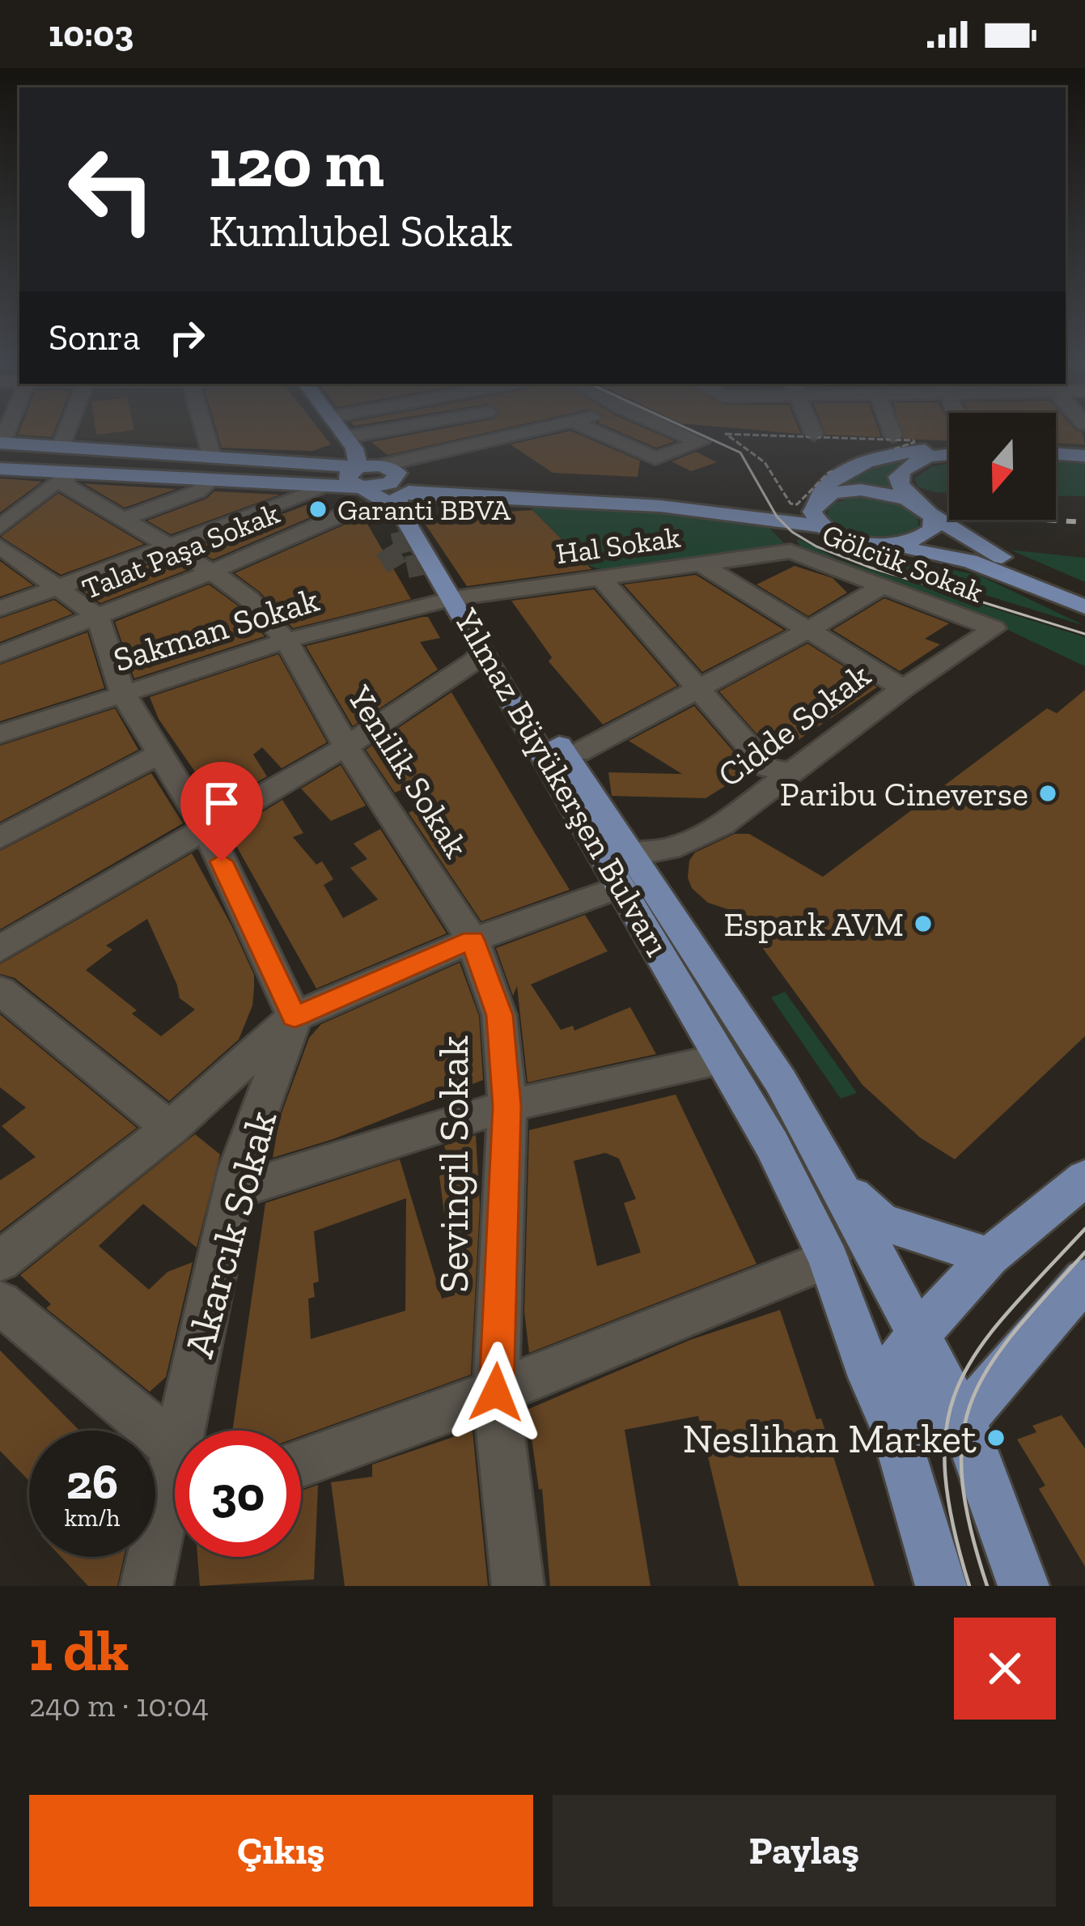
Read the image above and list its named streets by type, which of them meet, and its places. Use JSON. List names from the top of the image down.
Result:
{
  "streets": {
    "main road": ["Yılmaz Büyükerşen Bulvarı"],
    "street": [
      "Hal Sokak",
      "Talat Paşa Sokak",
      "Gölcük Sokak",
      "Sakman Sokak",
      "Cidde Sokak",
      "Yenilik Sokak",
      "Sevingil Sokak",
      "Akarcık Sokak"
    ]
  },
  "crossings": [
    ["Hal Sokak", "Gölcük Sokak"],
    ["Hal Sokak", "Sakman Sokak"],
    ["Hal Sokak", "Yılmaz Büyükerşen Bulvarı"],
    ["Talat Paşa Sokak", "Yenilik Sokak"],
    ["Gölcük Sokak", "Cidde Sokak"],
    ["Sakman Sokak", "Yenilik Sokak"],
    ["Sakman Sokak", "Yılmaz Büyükerşen Bulvarı"],
    ["Cidde Sokak", "Yılmaz Büyükerşen Bulvarı"],
    ["Yenilik Sokak", "Sevingil Sokak"]
  ],
  "places": [
    "Garanti BBVA",
    "Paribu Cineverse",
    "Espark AVM",
    "Neslihan Market"
  ],
  "north": "bottom",
  "page": {
    "status": "10:03",
    "turn": ["120 m", "Kumlubel Sokak"],
    "then": "Sonra",
    "speed": "26 km/h",
    "limit": "30",
    "heading": ["1 dk", "240 m · 10:04"],
    "buttons": ["Çıkış", "Paylaş"]
  }
}
